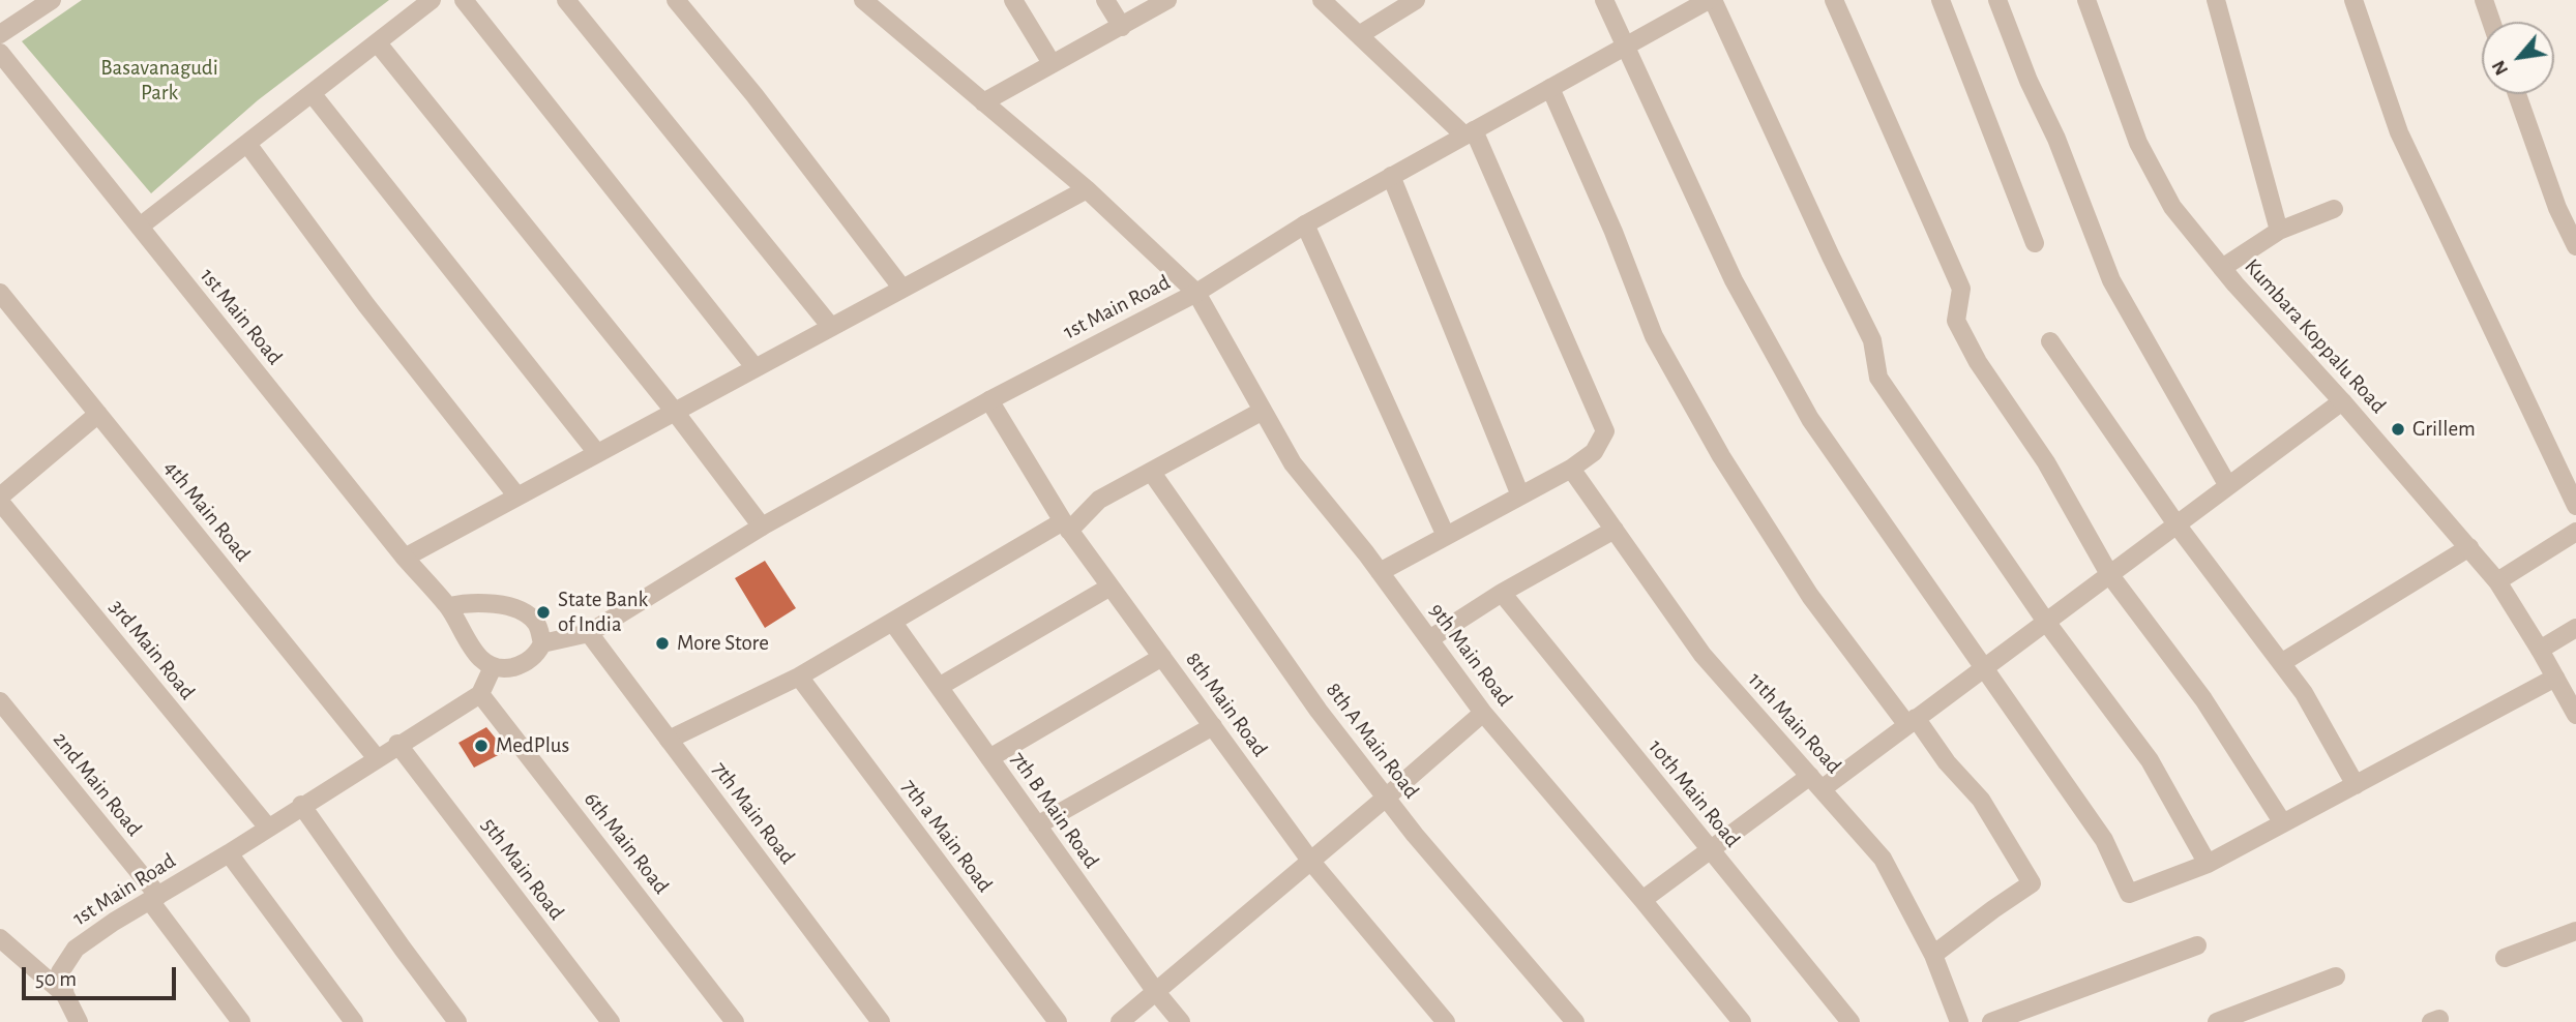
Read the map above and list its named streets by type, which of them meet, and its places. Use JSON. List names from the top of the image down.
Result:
{
  "streets": {
    "street": [
      "1st Main Road",
      "Kumbara Koppalu Road",
      "4th Main Road",
      "3rd Main Road",
      "9th Main Road",
      "8th Main Road",
      "11th Main Road",
      "8th A Main Road",
      "2nd Main Road",
      "10th Main Road",
      "7th B Main Road",
      "7th Main Road",
      "7th a Main Road",
      "6th Main Road",
      "5th Main Road"
    ]
  },
  "crossings": [
    ["1st Main Road", "4th Main Road"],
    ["1st Main Road", "3rd Main Road"],
    ["1st Main Road", "9th Main Road"],
    ["1st Main Road", "8th Main Road"],
    ["1st Main Road", "2nd Main Road"],
    ["1st Main Road", "7th Main Road"],
    ["1st Main Road", "6th Main Road"],
    ["1st Main Road", "5th Main Road"]
  ],
  "parks": ["Basavanagudi Park"],
  "places": [
    "Grillem",
    "State Bank of India",
    "More Store",
    "MedPlus"
  ],
  "scale_bar": "50 m",
  "north": "bottom left"
}
